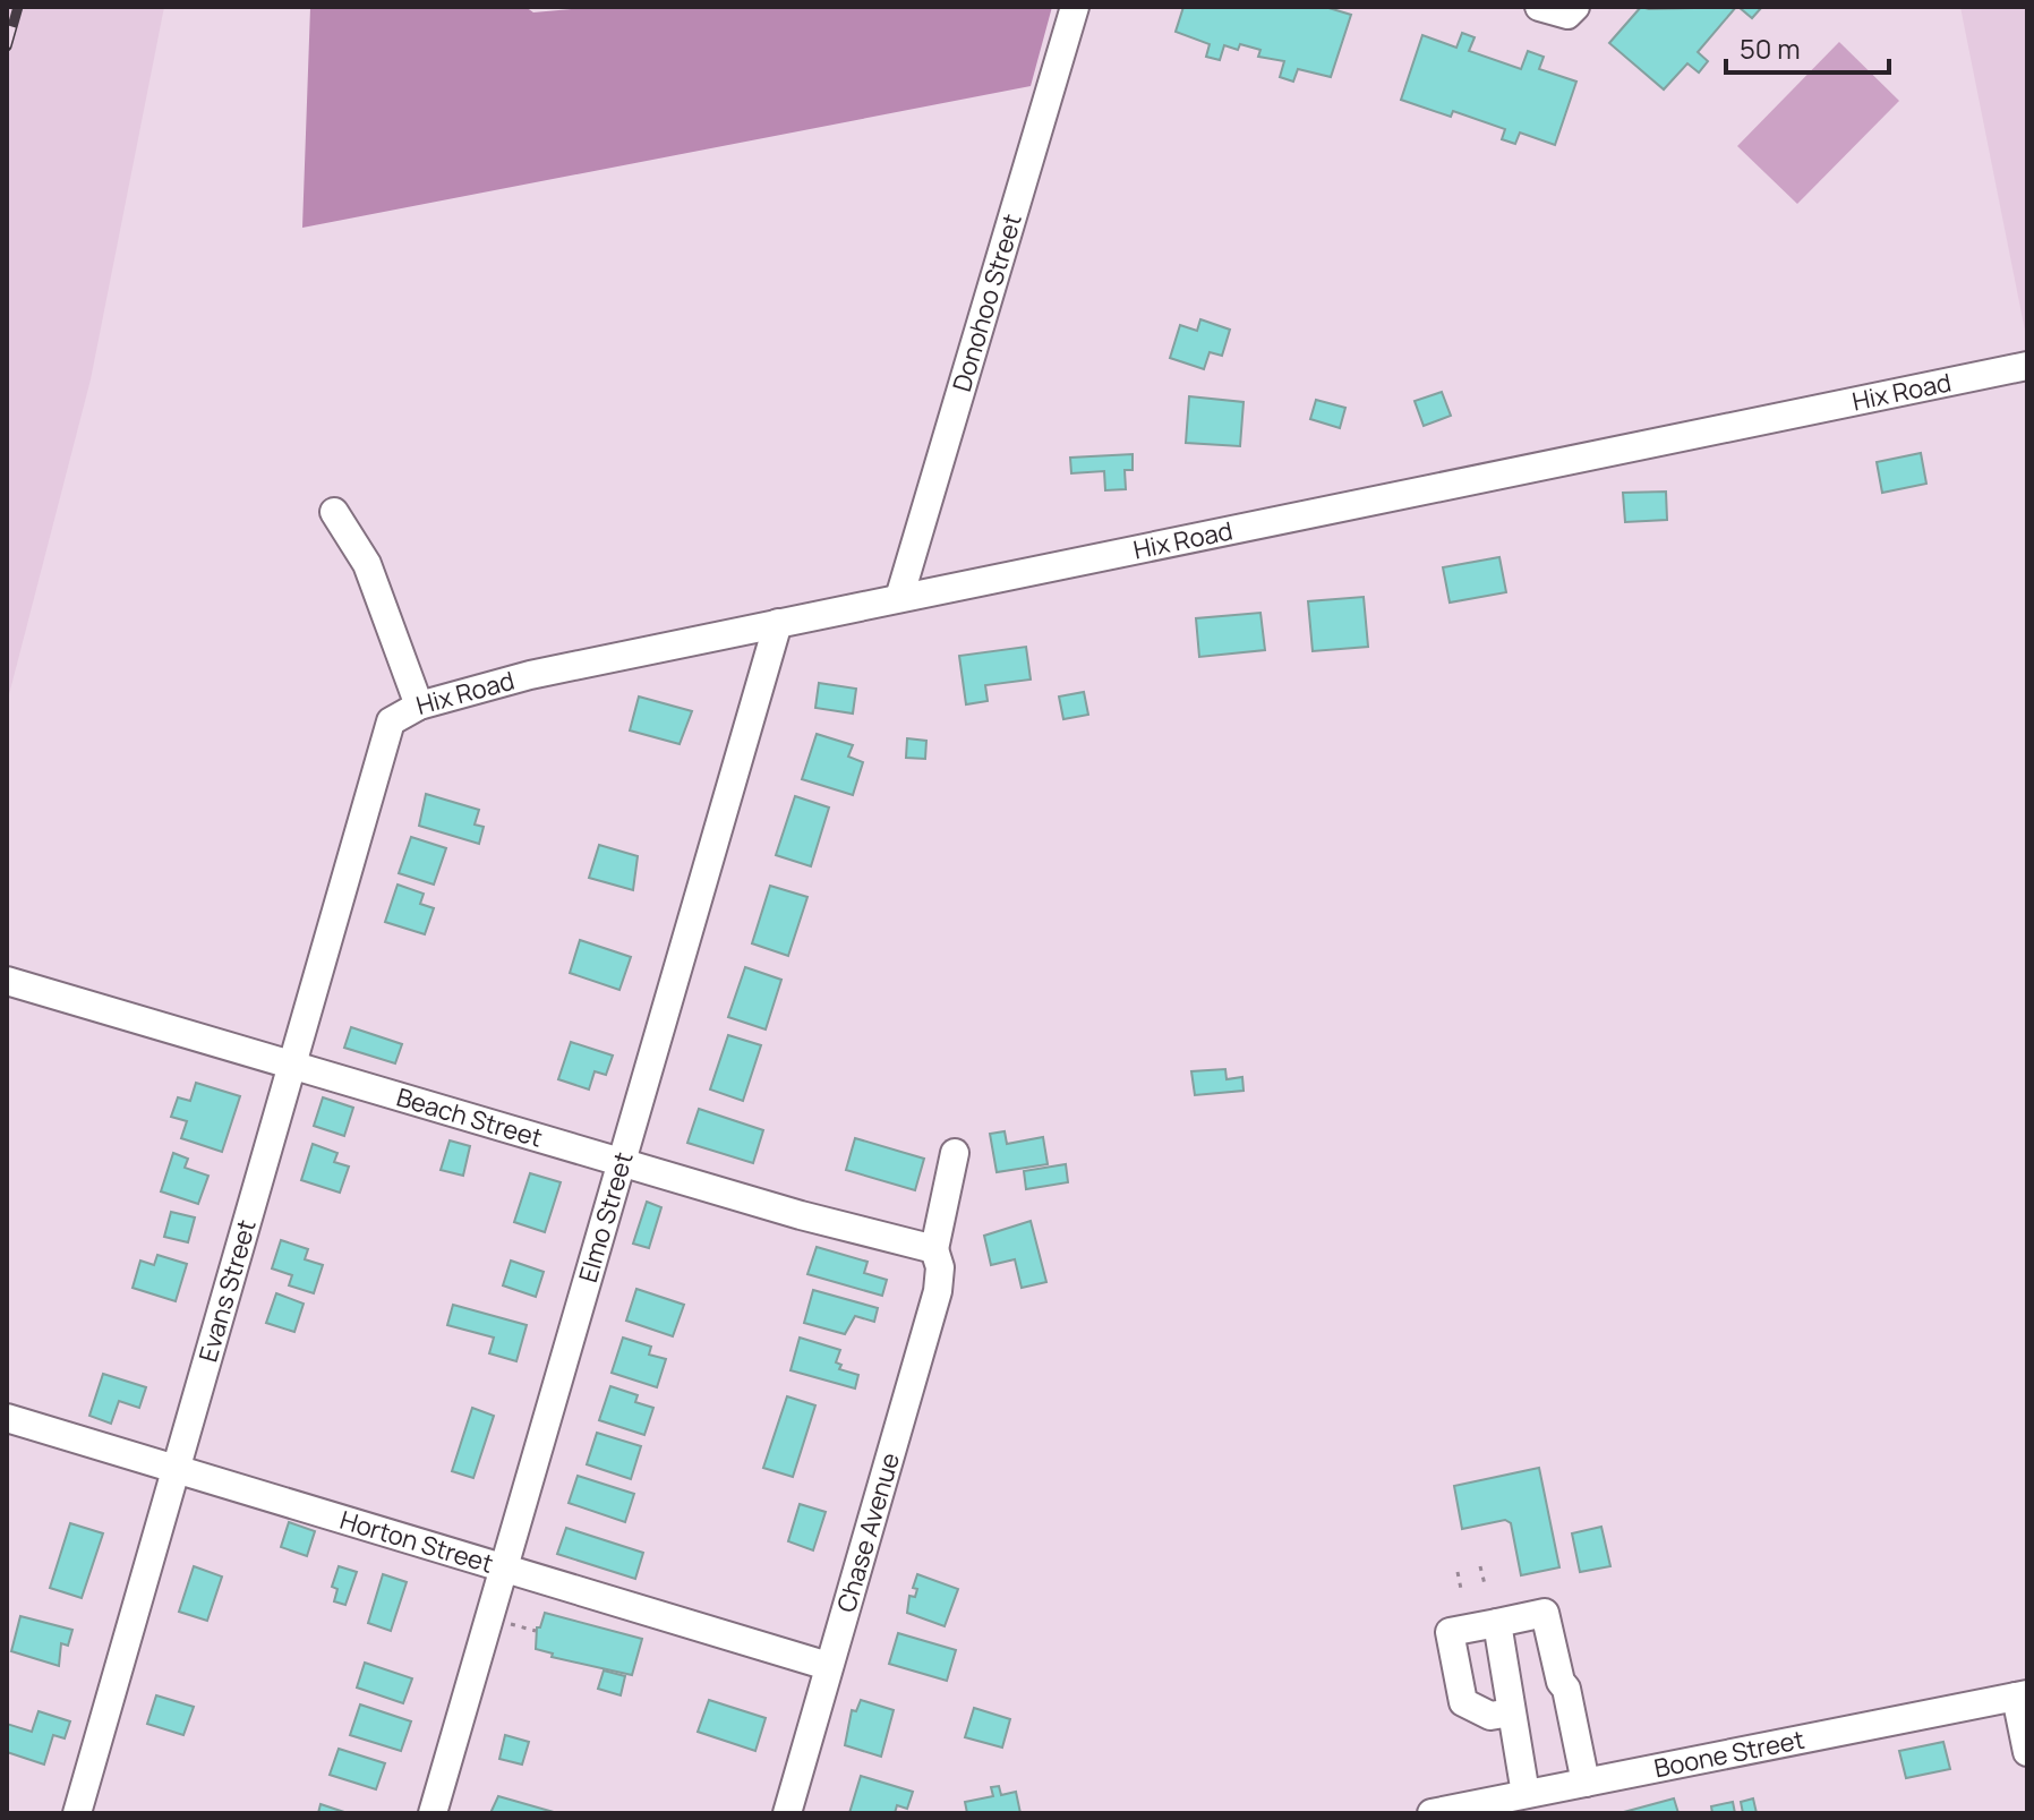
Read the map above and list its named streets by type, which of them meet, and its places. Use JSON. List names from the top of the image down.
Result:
{
  "streets": {
    "street": [
      "Donohoo Street",
      "Hix Road",
      "Beach Street",
      "Elmo Street",
      "Evans Street",
      "Chase Avenue",
      "Horton Street",
      "Boone Street"
    ]
  },
  "crossings": [
    ["Donohoo Street", "Hix Road"],
    ["Hix Road", "Elmo Street"],
    ["Hix Road", "Evans Street"],
    ["Beach Street", "Elmo Street"],
    ["Beach Street", "Evans Street"],
    ["Beach Street", "Chase Avenue"],
    ["Elmo Street", "Horton Street"],
    ["Evans Street", "Horton Street"],
    ["Chase Avenue", "Horton Street"]
  ],
  "scale_bar": "50 m"
}
